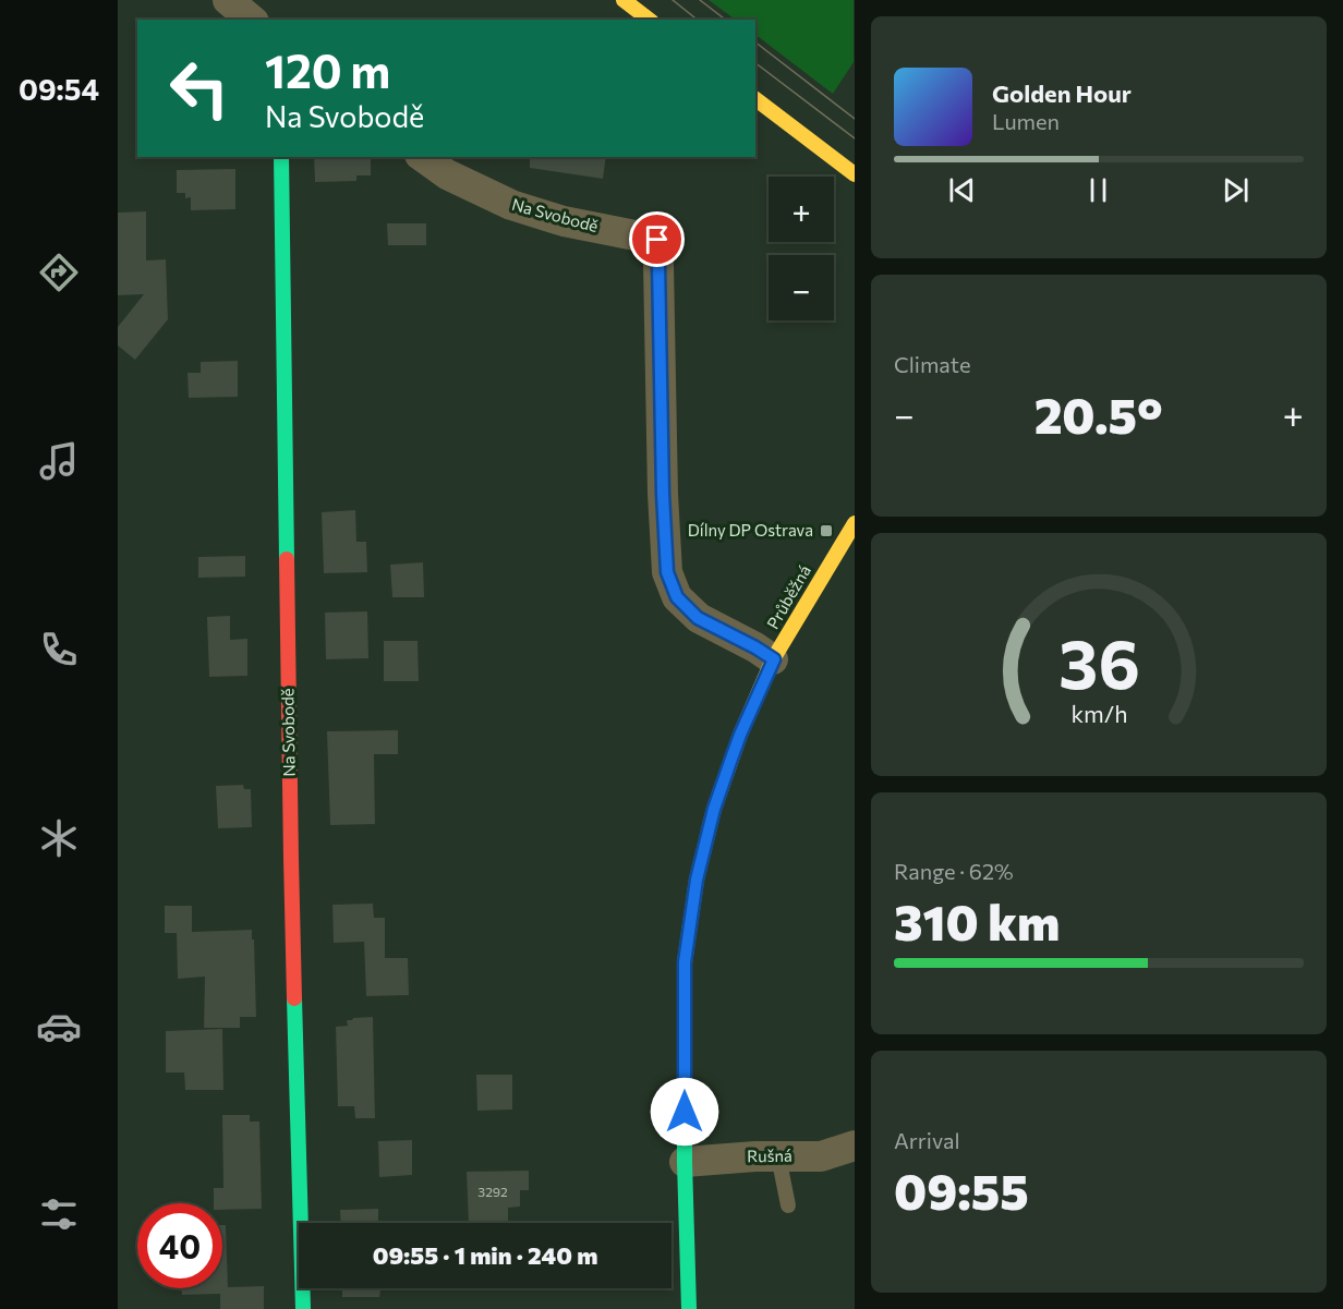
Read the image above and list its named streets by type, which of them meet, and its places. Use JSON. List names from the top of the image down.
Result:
{
  "streets": {
    "street": ["Na Svobodě", "Průběžná", "Rušná"]
  },
  "crossings": [
    ["Na Svobodě", "Průběžná"],
    ["Průběžná", "Rušná"]
  ],
  "places": {
    "transit": ["Dílny DP Ostrava"]
  },
  "house_numbers": ["3292"],
  "page": {
    "tabs": "09:54",
    "turn": ["120 m", "Na Svobodě"],
    "song": ["Golden Hour", "Lumen"],
    "map_buttons": ["+", "−"],
    "tile": [
      "Climate",
      ["Range · 62%", "310 km"],
      ["Arrival", "09:55"]
    ],
    "heat": ["−", "20.5°", "+"],
    "limit": "40",
    "trip": "09:55 · 1 min · 240 m",
    "gauge": ["36", "km/h"]
  }
}
